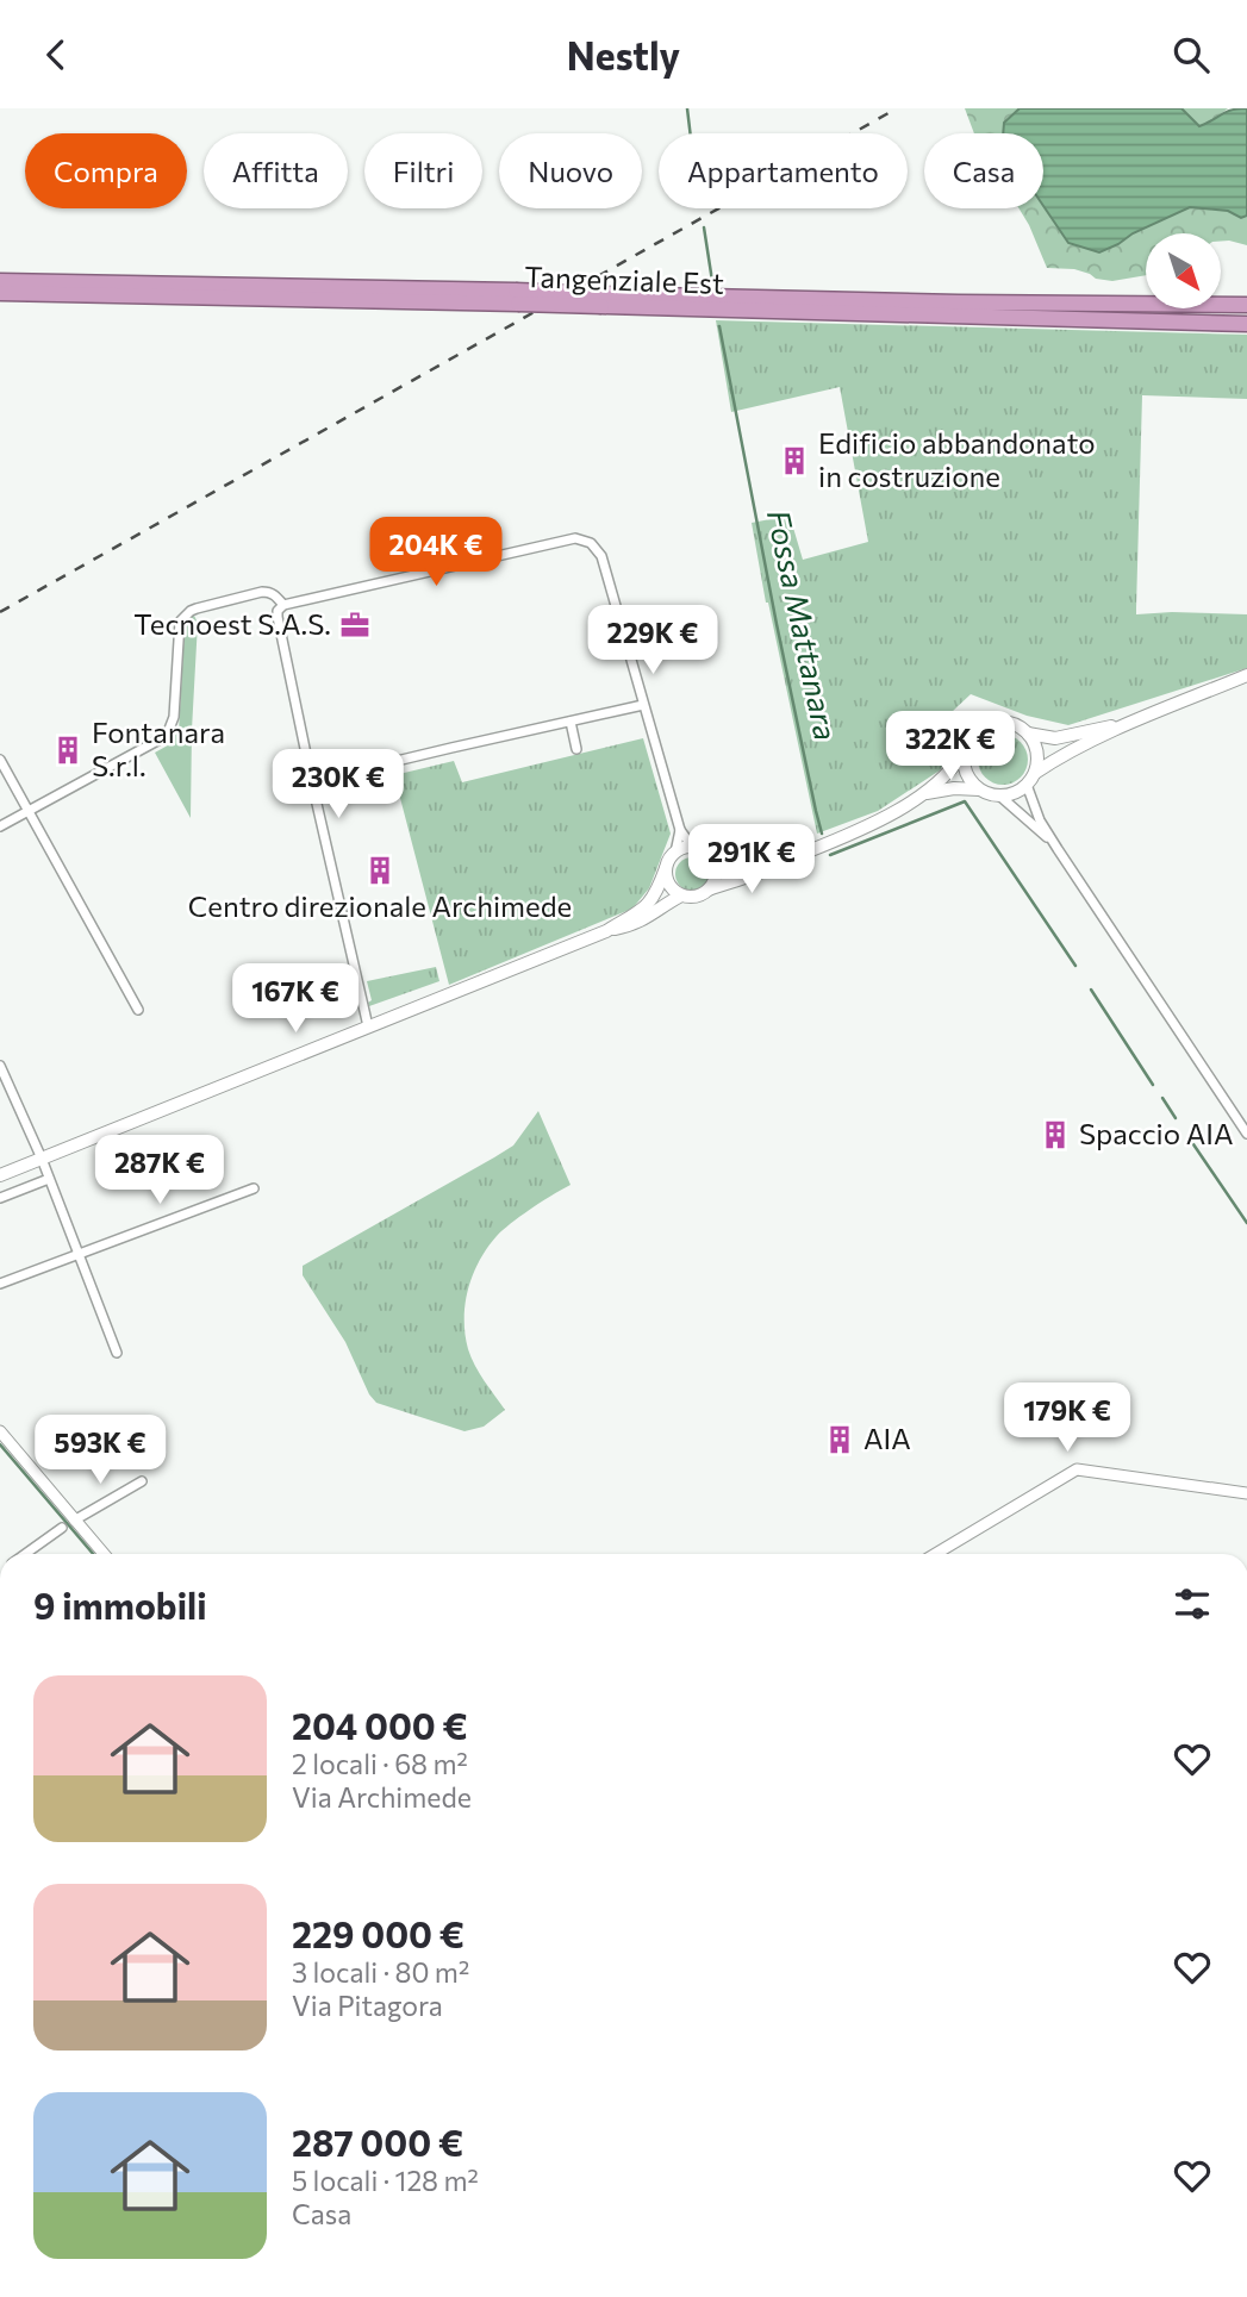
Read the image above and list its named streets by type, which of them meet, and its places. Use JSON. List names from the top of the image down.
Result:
{
  "streets": {
    "highway": ["Tangenziale Est"]
  },
  "water": ["Fossa Mattanara"],
  "places": {
    "building": [
      "Edificio abbandonato in costruzione",
      "Fontanara S.r.l.",
      "Centro direzionale Archimede",
      "Spaccio AIA",
      "AIA"
    ],
    "office": ["Tecnoest S.A.S."]
  },
  "north": "bottom right",
  "page": {
    "header": "Nestly",
    "chip": [
      "Compra",
      "Affitta",
      "Filtri",
      "Nuovo",
      "Appartamento",
      "Casa"
    ],
    "price": [
      "204K €",
      "229K €",
      "322K €",
      "230K €",
      "291K €",
      "167K €",
      "287K €",
      "179K €",
      "593K €"
    ],
    "heading": "9 immobili",
    "list": [
      {
        "name": "204 000 €",
        "note": "2 locali · 68 m² · Via Archimede"
      },
      {
        "name": "229 000 €",
        "note": "3 locali · 80 m² · Via Pitagora"
      },
      {
        "name": "287 000 €",
        "note": "5 locali · 128 m² · Casa"
      }
    ]
  }
}
